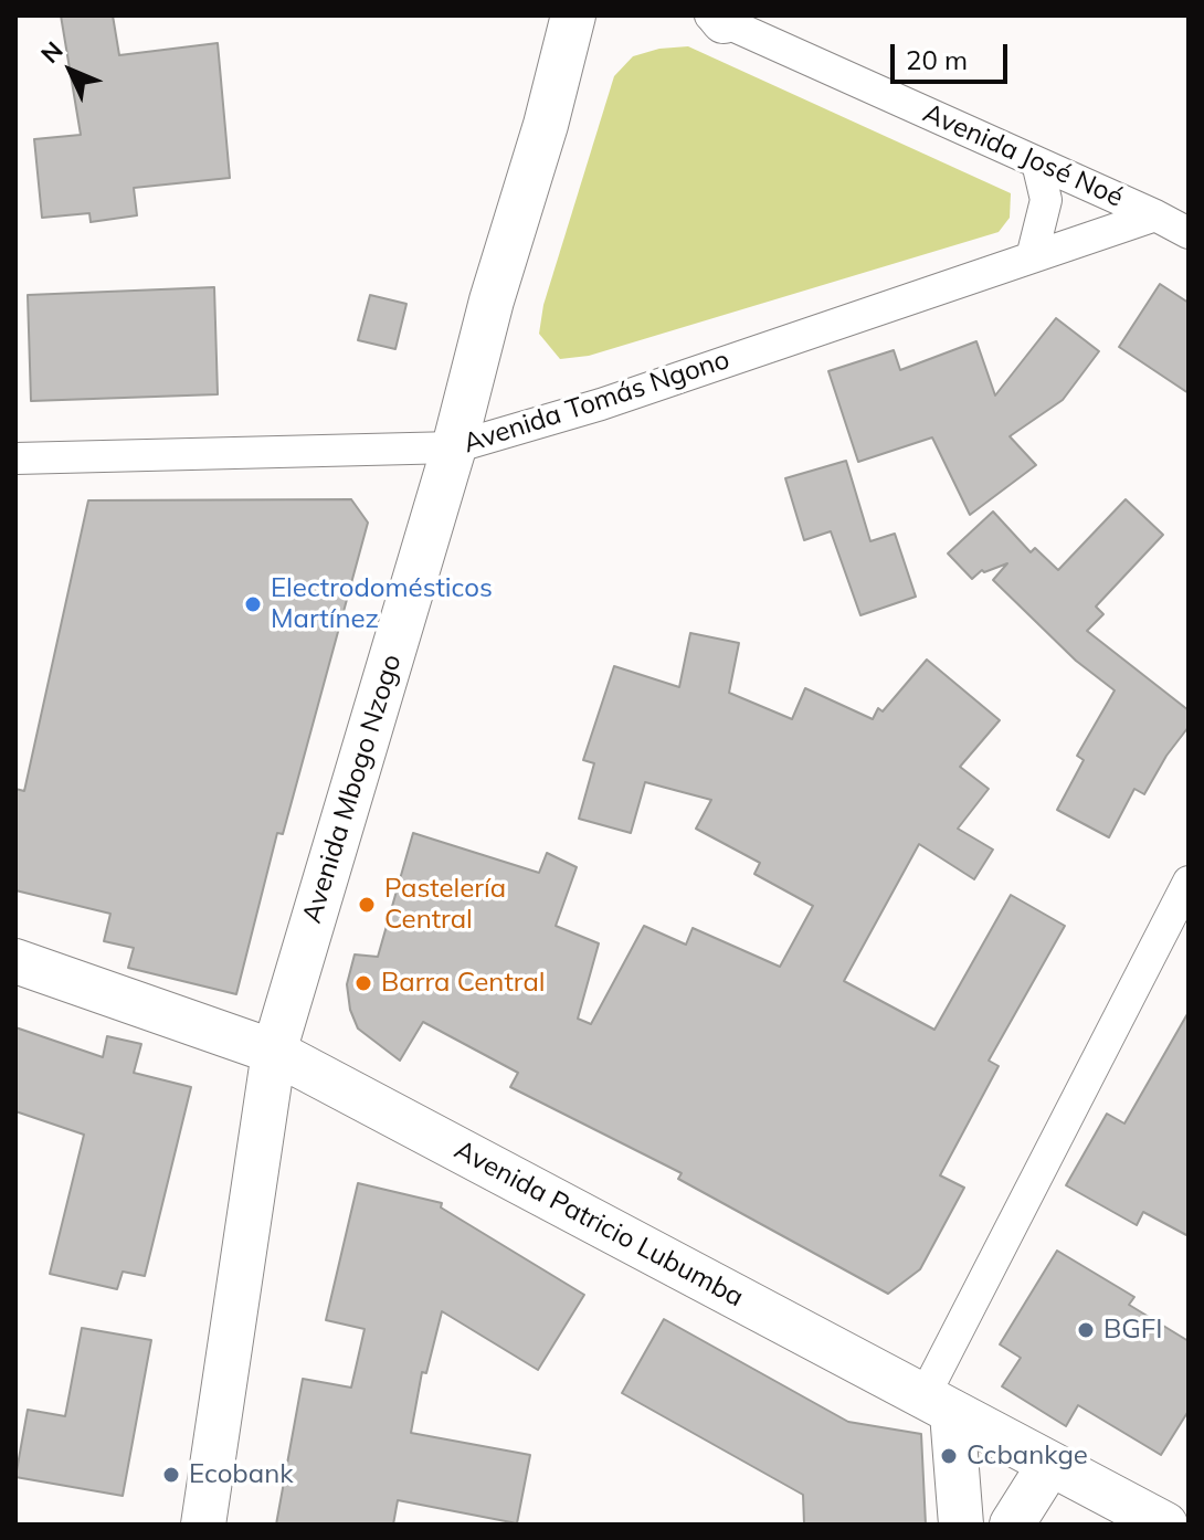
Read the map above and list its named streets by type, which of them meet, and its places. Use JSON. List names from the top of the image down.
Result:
{
  "streets": {
    "main road": ["Avenida Mbogo Nzogo", "Avenida Patricio Lubumba"],
    "street": ["Avenida José Noé", "Avenida Tomás Ngono"]
  },
  "crossings": [
    ["Avenida José Noé", "Avenida Tomás Ngono"],
    ["Avenida Tomás Ngono", "Avenida Mbogo Nzogo"],
    ["Avenida Mbogo Nzogo", "Avenida Patricio Lubumba"]
  ],
  "places": [
    "Electrodomésticos Martínez",
    "Pastelería Central",
    "Barra Central",
    "BGFI",
    "Ccbankge",
    "Ecobank"
  ],
  "scale_bar": "20 m",
  "north": "top left"
}
